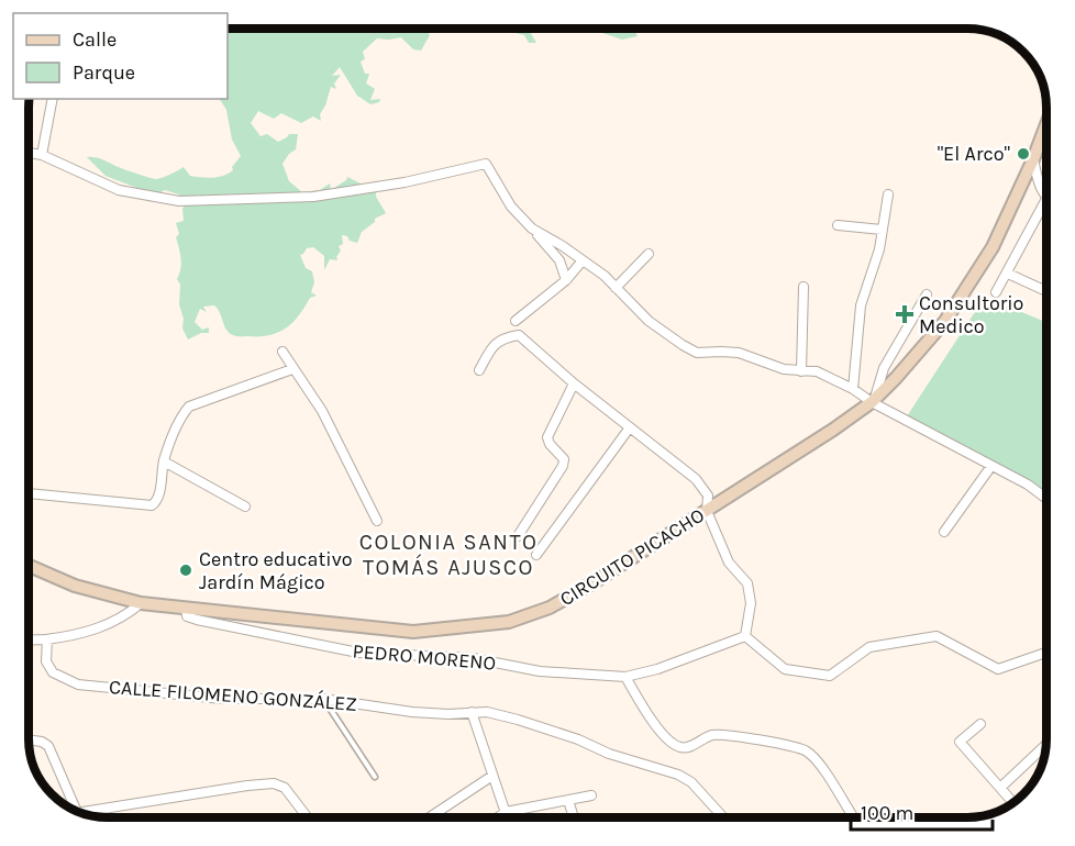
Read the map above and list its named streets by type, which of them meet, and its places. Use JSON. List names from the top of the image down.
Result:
{
  "streets": {
    "main road": ["CIRCUITO PICACHO"],
    "street": ["PEDRO MORENO", "CALLE FILOMENO GONZÁLEZ"]
  },
  "crossings": [
    ["CIRCUITO PICACHO", "PEDRO MORENO"]
  ],
  "districts": ["COLONIA SANTO TOMÁS AJUSCO"],
  "places": {
    "other": ["\"El Arco\"", "Centro educativo Jardín Mágico"],
    "health": ["Consultorio Medico"]
  },
  "legend": ["Calle", "Parque"],
  "scale_bar": "100 m"
}
